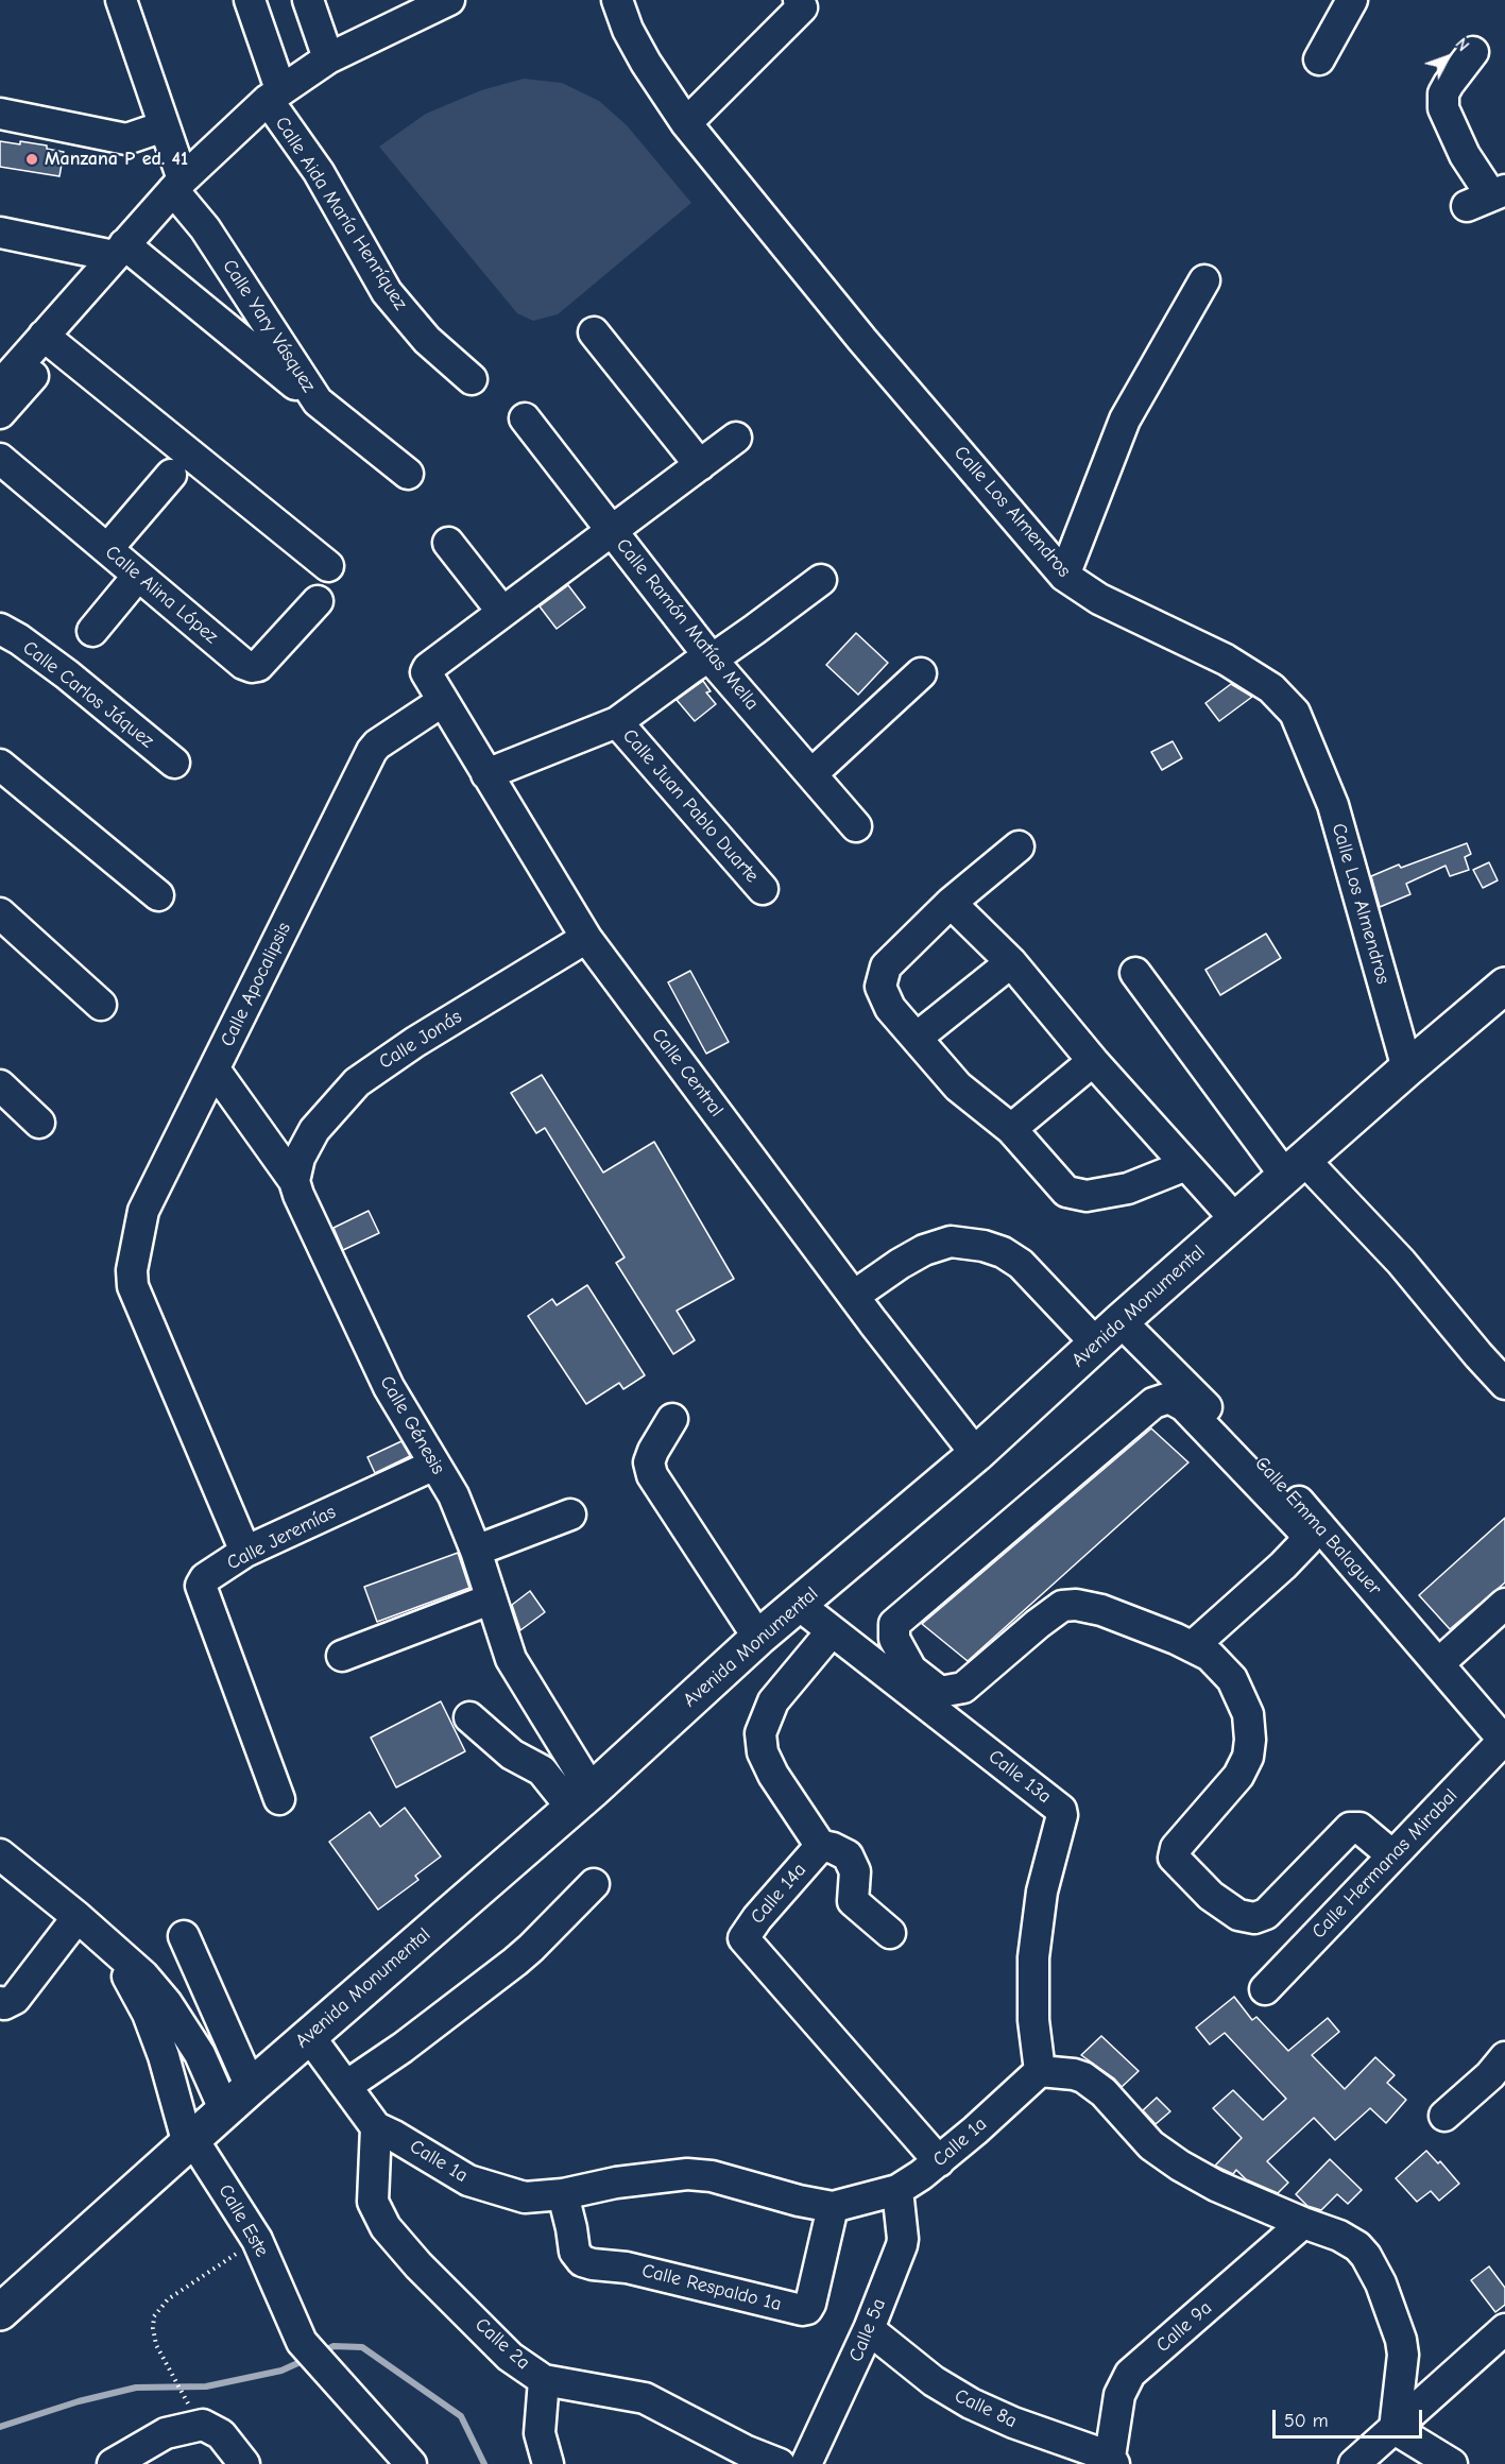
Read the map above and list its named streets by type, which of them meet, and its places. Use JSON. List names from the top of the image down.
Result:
{
  "streets": {
    "main road": ["Avenida Monumental"],
    "street": [
      "Calle Aida María Henríquez",
      "Calle Yary Vásquez",
      "Calle Los Almendros",
      "Calle Alina López",
      "Calle Ramón Matías Mella",
      "Calle Carlos Jáquez",
      "Calle Juan Pablo Duarte",
      "Calle Apocalipsis",
      "Calle Jonás",
      "Calle Central",
      "Calle Génesis",
      "Calle Emma Balaguer",
      "Calle Jeremías",
      "Calle 13a",
      "Calle Hermanas Mirabal",
      "Calle 14a",
      "Calle 1a",
      "Calle Este",
      "Calle Respaldo 1a",
      "Calle 9a",
      "Calle 5a",
      "Calle 2a",
      "Calle 8a"
    ]
  },
  "crossings": [
    ["Calle Los Almendros", "Avenida Monumental"],
    ["Calle Apocalipsis", "Calle Central"],
    ["Calle Apocalipsis", "Calle Génesis"],
    ["Calle Apocalipsis", "Calle Jeremías"],
    ["Calle Jonás", "Calle Central"],
    ["Calle Jonás", "Calle Génesis"],
    ["Calle Central", "Avenida Monumental"],
    ["Avenida Monumental", "Calle Génesis"],
    ["Avenida Monumental", "Calle Emma Balaguer"],
    ["Avenida Monumental", "Calle 13a"],
    ["Avenida Monumental", "Calle 1a"],
    ["Avenida Monumental", "Calle Este"],
    ["Calle Génesis", "Calle Jeremías"],
    ["Calle Emma Balaguer", "Calle Hermanas Mirabal"],
    ["Calle 13a", "Calle 14a"],
    ["Calle 13a", "Calle 1a"],
    ["Calle 14a", "Calle 1a"],
    ["Calle 1a", "Calle Respaldo 1a"],
    ["Calle 1a", "Calle 5a"],
    ["Calle 1a", "Calle 2a"],
    ["Calle 9a", "Calle 8a"],
    ["Calle 5a", "Calle 8a"]
  ],
  "places": ["Manzana P ed. 41"],
  "scale_bar": "50 m",
  "north": "top right"
}
